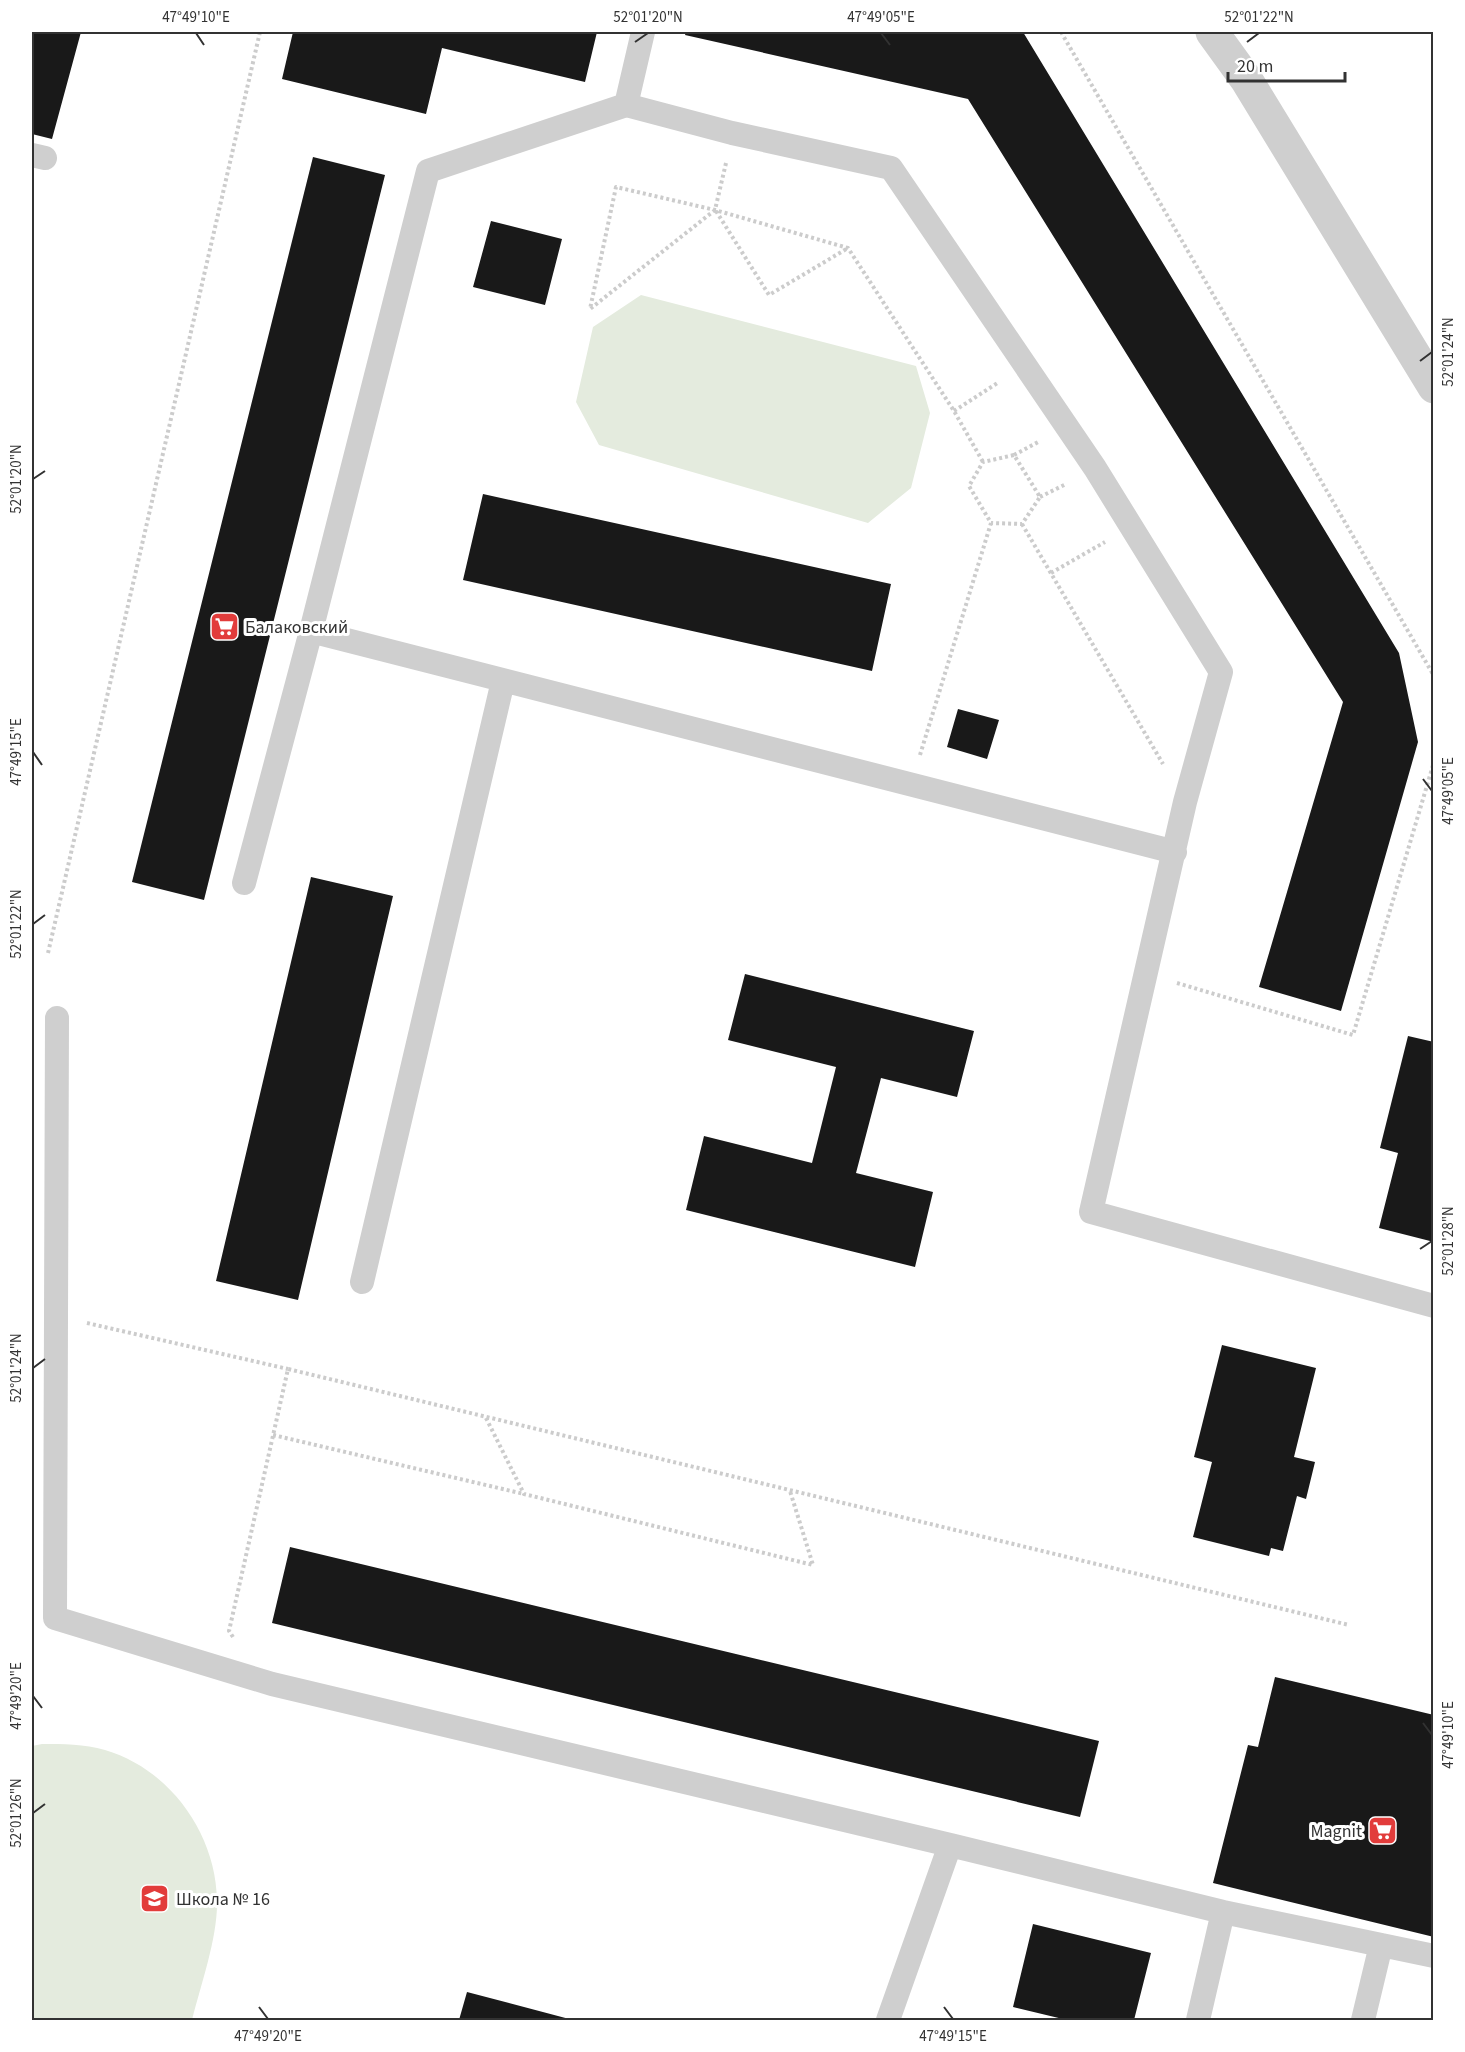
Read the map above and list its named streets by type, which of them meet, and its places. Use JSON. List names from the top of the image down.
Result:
{
  "places": {
    "supermarket": ["Балаковский", "Magnit"],
    "school or university": ["Школа № 16"]
  },
  "scale_bar": "20 m",
  "coordinates": [
    "47°49'10\"E",
    "52°01'20\"N",
    "47°49'05\"E",
    "52°01'22\"N",
    "52°01'24\"N",
    "47°49'15\"E",
    "52°01'28\"N",
    "47°49'20\"E",
    "52°01'26\"N"
  ]
}
